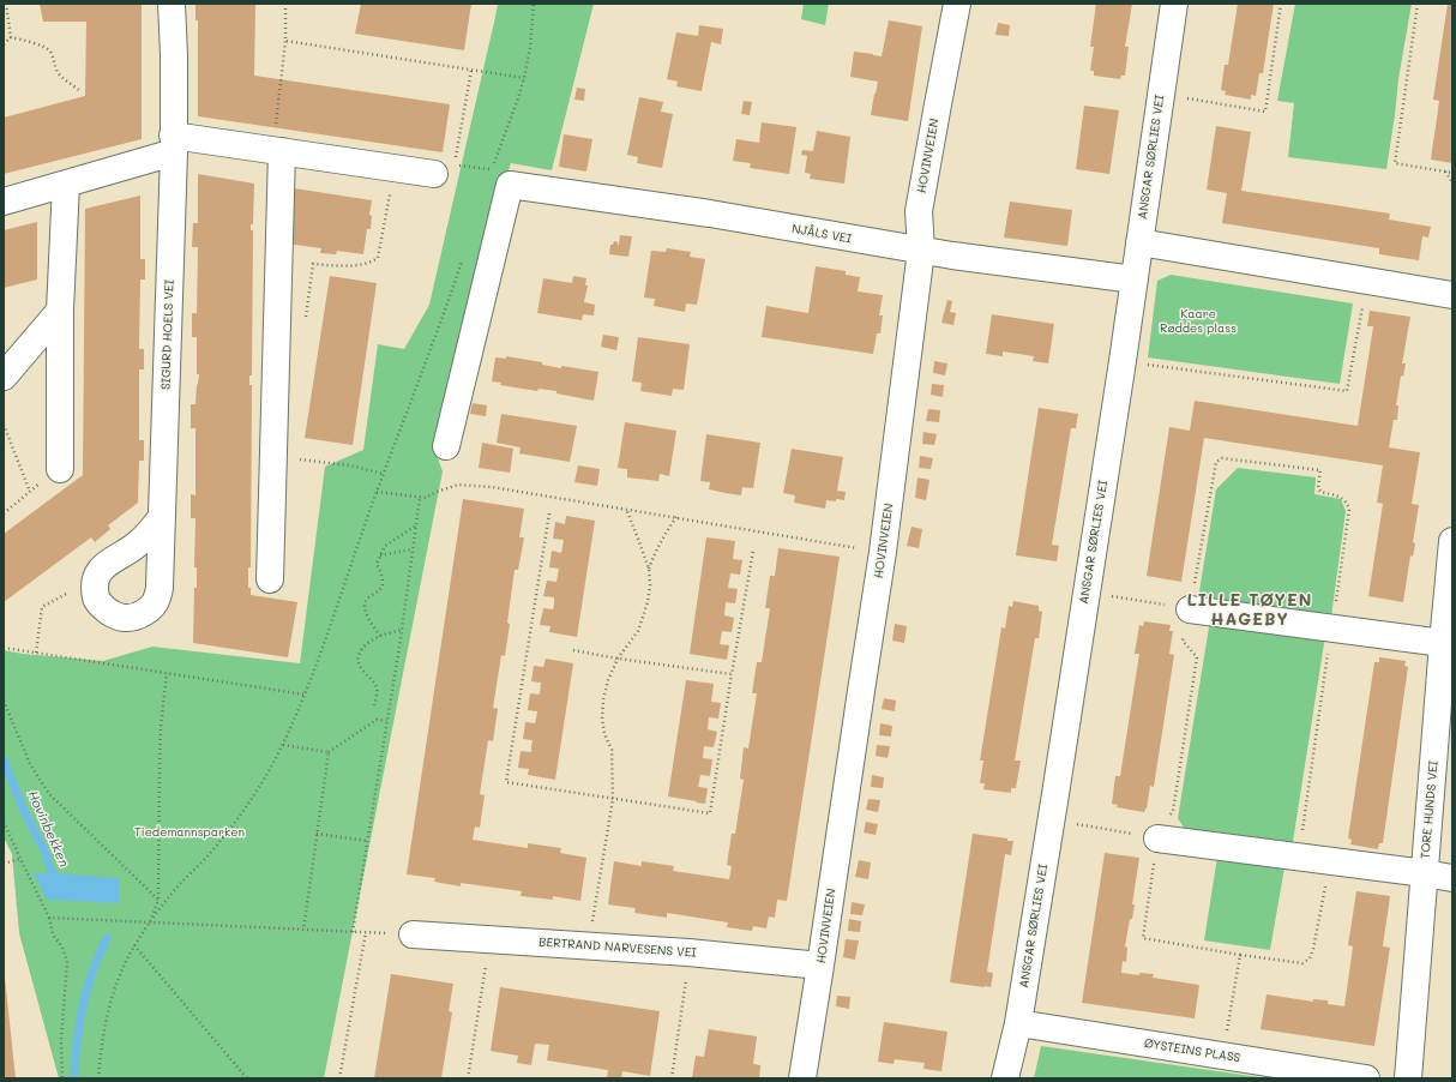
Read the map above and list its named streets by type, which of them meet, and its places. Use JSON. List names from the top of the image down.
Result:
{
  "streets": {
    "street": [
      "HOVINVEIEN",
      "ANSGAR SØRLIES VEI",
      "NJÅLS VEI",
      "SIGURD HOELS VEI",
      "TORE HUNDS VEI",
      "BERTRAND NARVESENS VEI",
      "ØYSTEINS PLASS"
    ]
  },
  "crossings": [
    ["HOVINVEIEN", "NJÅLS VEI"],
    ["HOVINVEIEN", "BERTRAND NARVESENS VEI"],
    ["ANSGAR SØRLIES VEI", "NJÅLS VEI"],
    ["ANSGAR SØRLIES VEI", "ØYSTEINS PLASS"]
  ],
  "districts": ["LILLE TØYEN HAGEBY"],
  "water": ["Hovinbekken"],
  "parks": ["Kaare Røddes plass", "Tiedemannsparken"]
}
